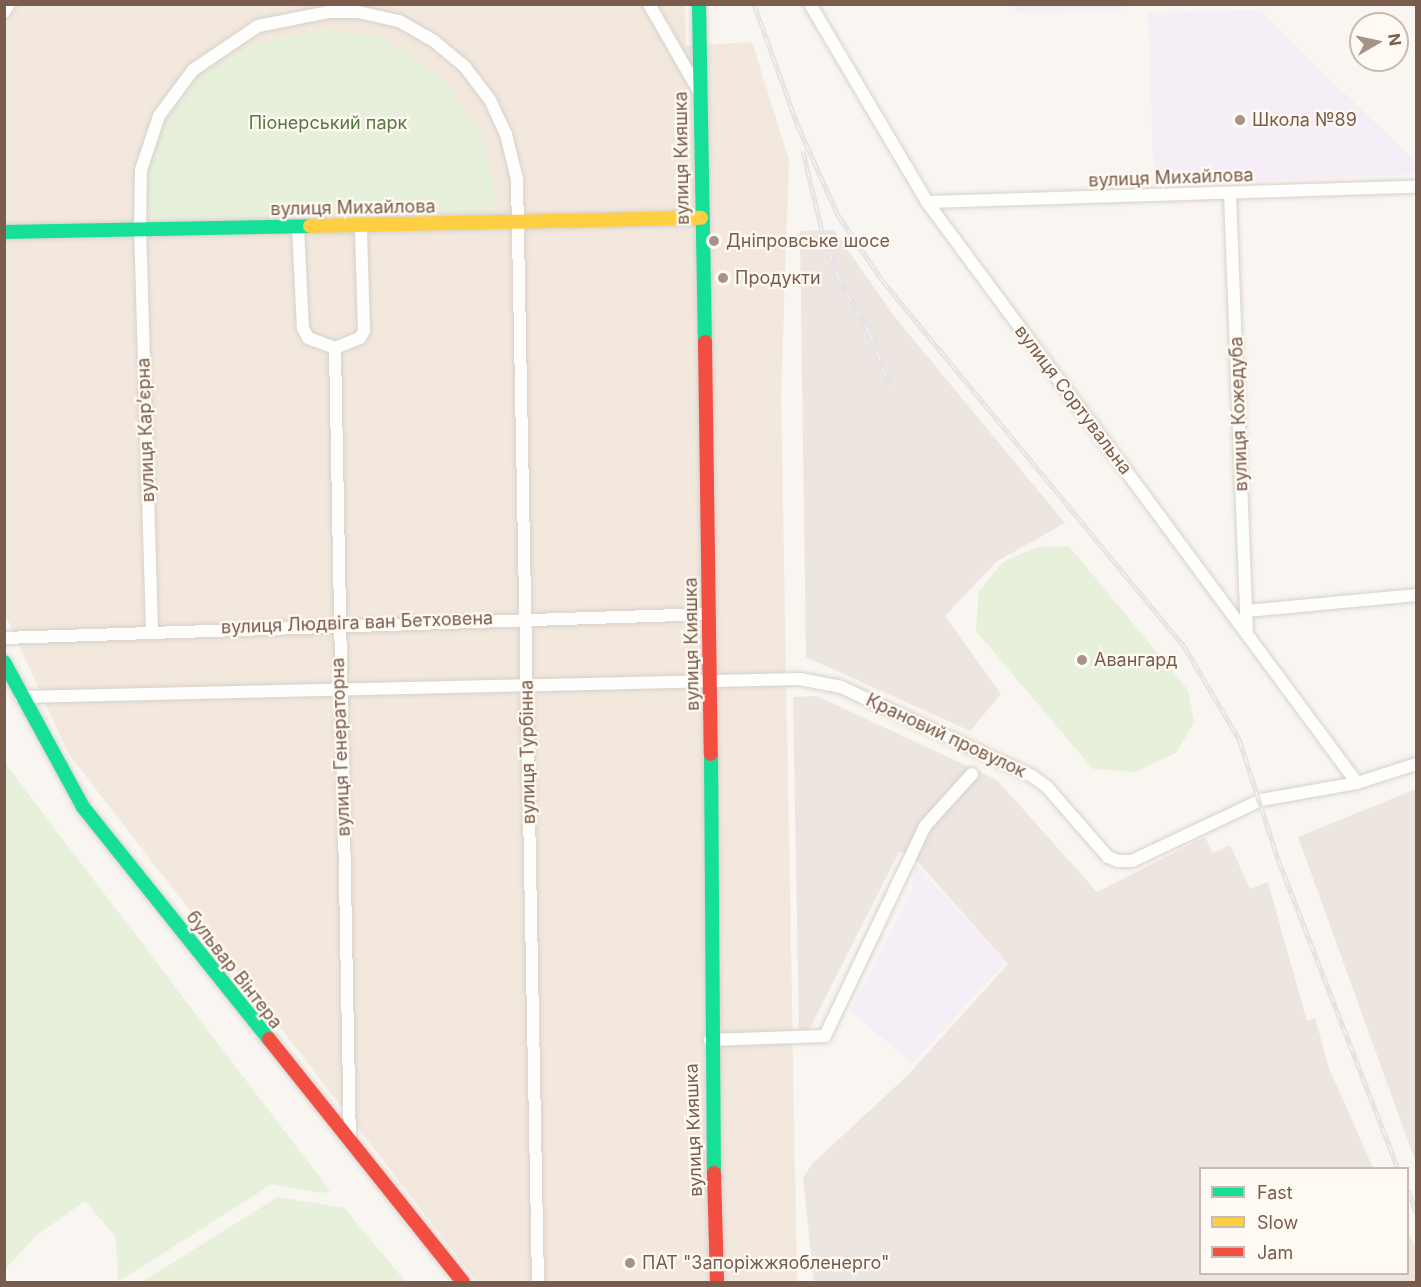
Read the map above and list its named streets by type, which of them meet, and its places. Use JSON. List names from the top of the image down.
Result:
{
  "streets": {
    "street": [
      "вулиця Кияшка",
      "вулиця Михайлова",
      "вулиця Сортувальна",
      "вулиця Кожедуба",
      "вулиця Кар’єрна",
      "вулиця Людвіга ван Бетховена",
      "Крановий провулок",
      "вулиця Генераторна",
      "вулиця Турбінна",
      "бульвар Вінтера"
    ]
  },
  "crossings": [
    ["вулиця Кияшка", "вулиця Михайлова"],
    ["вулиця Кияшка", "вулиця Людвіга ван Бетховена"],
    ["вулиця Кияшка", "Крановий провулок"],
    ["вулиця Михайлова", "вулиця Сортувальна"],
    ["вулиця Михайлова", "вулиця Кожедуба"],
    ["вулиця Михайлова", "вулиця Кар’єрна"],
    ["вулиця Михайлова", "вулиця Турбінна"],
    ["вулиця Сортувальна", "вулиця Кожедуба"],
    ["вулиця Сортувальна", "Крановий провулок"],
    ["вулиця Кар’єрна", "вулиця Людвіга ван Бетховена"],
    ["вулиця Кар’єрна", "вулиця Турбінна"],
    ["вулиця Людвіга ван Бетховена", "вулиця Генераторна"],
    ["вулиця Людвіга ван Бетховена", "вулиця Турбінна"],
    ["вулиця Генераторна", "бульвар Вінтера"]
  ],
  "parks": ["Піонерський парк"],
  "places": [
    "Школа №89",
    "Дніпровське шосе",
    "Продукти",
    "Авангард",
    "ПАТ \"Запоріжжяобленерго\""
  ],
  "legend": ["Fast", "Slow", "Jam"],
  "north": "right"
}
